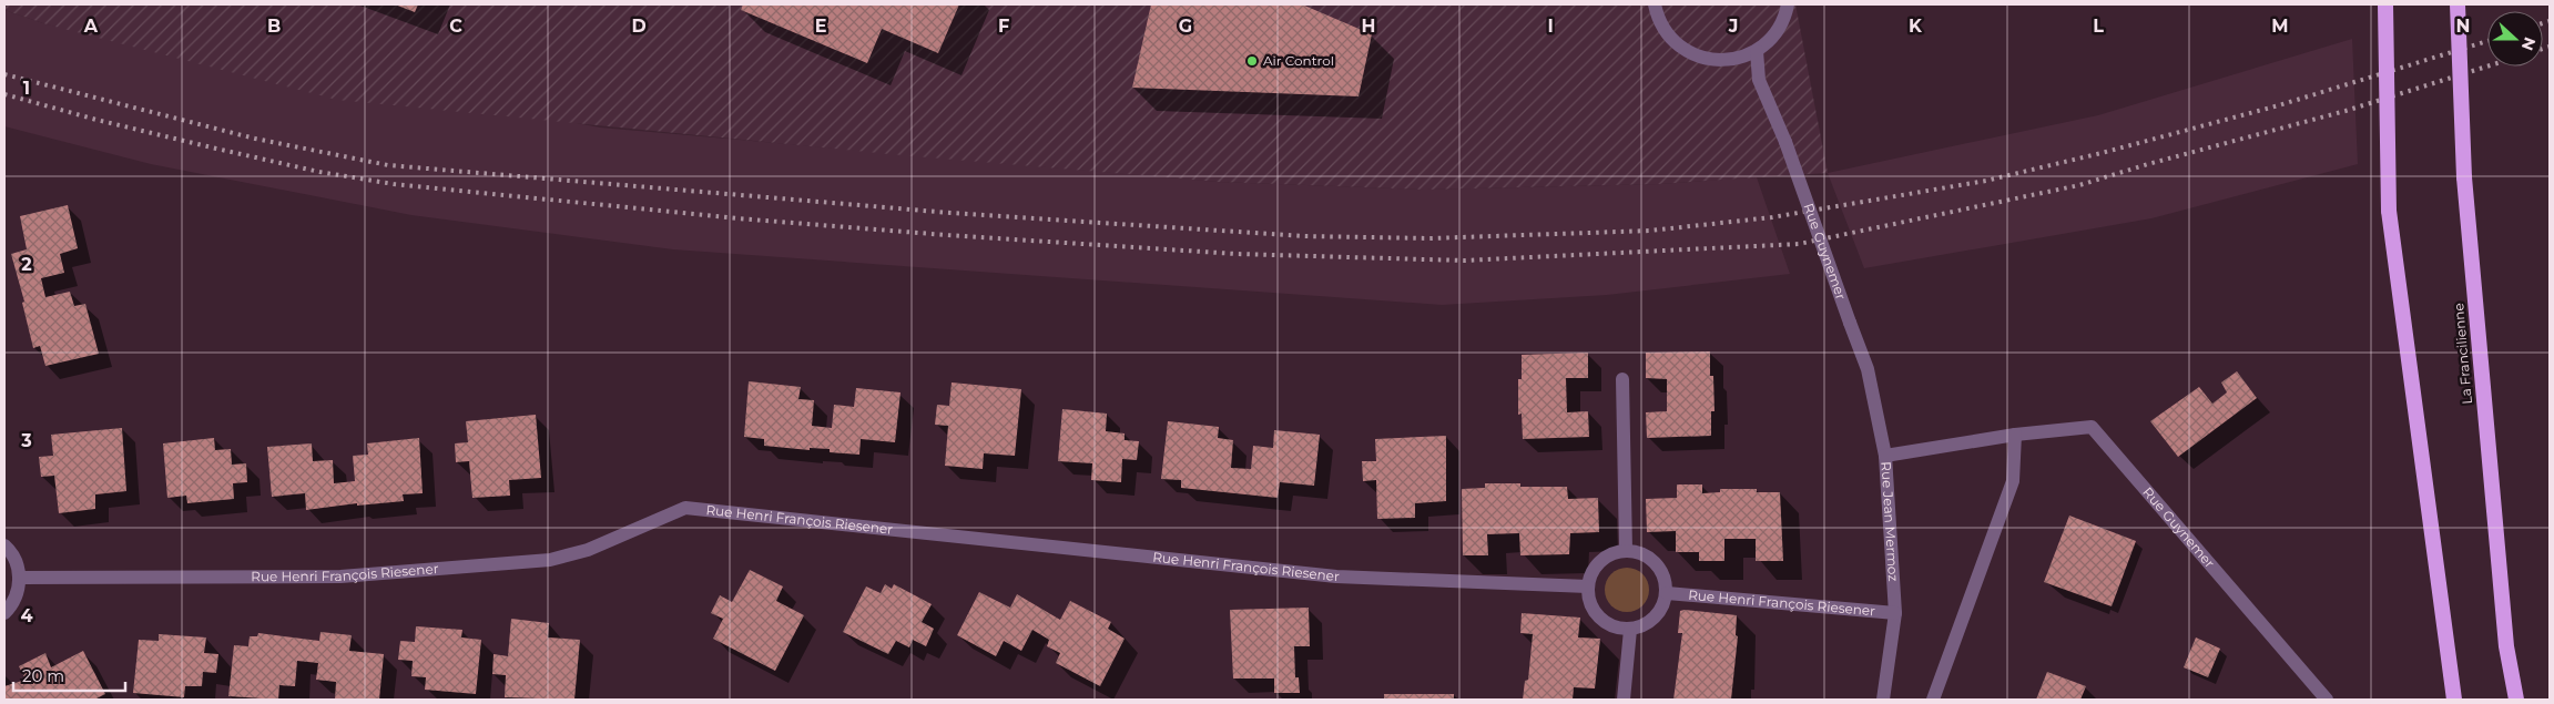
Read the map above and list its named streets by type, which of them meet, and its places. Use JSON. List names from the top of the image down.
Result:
{
  "streets": {
    "highway": ["La Francilienne"],
    "street": ["Rue Guynemer", "Rue Henri François Riesener", "Rue Jean Mermoz"]
  },
  "crossings": [
    ["Rue Guynemer", "Rue Jean Mermoz"],
    ["Rue Henri François Riesener", "Rue Jean Mermoz"]
  ],
  "places": ["Air Control"],
  "scale_bar": "20 m",
  "north": "right",
  "grid": {
    "columns": [
      "A",
      "B",
      "C",
      "D",
      "E",
      "F",
      "G",
      "H",
      "I",
      "J",
      "K",
      "L",
      "M",
      "N"
    ],
    "rows": [
      "1",
      "2",
      "3",
      "4"
    ]
  }
}
